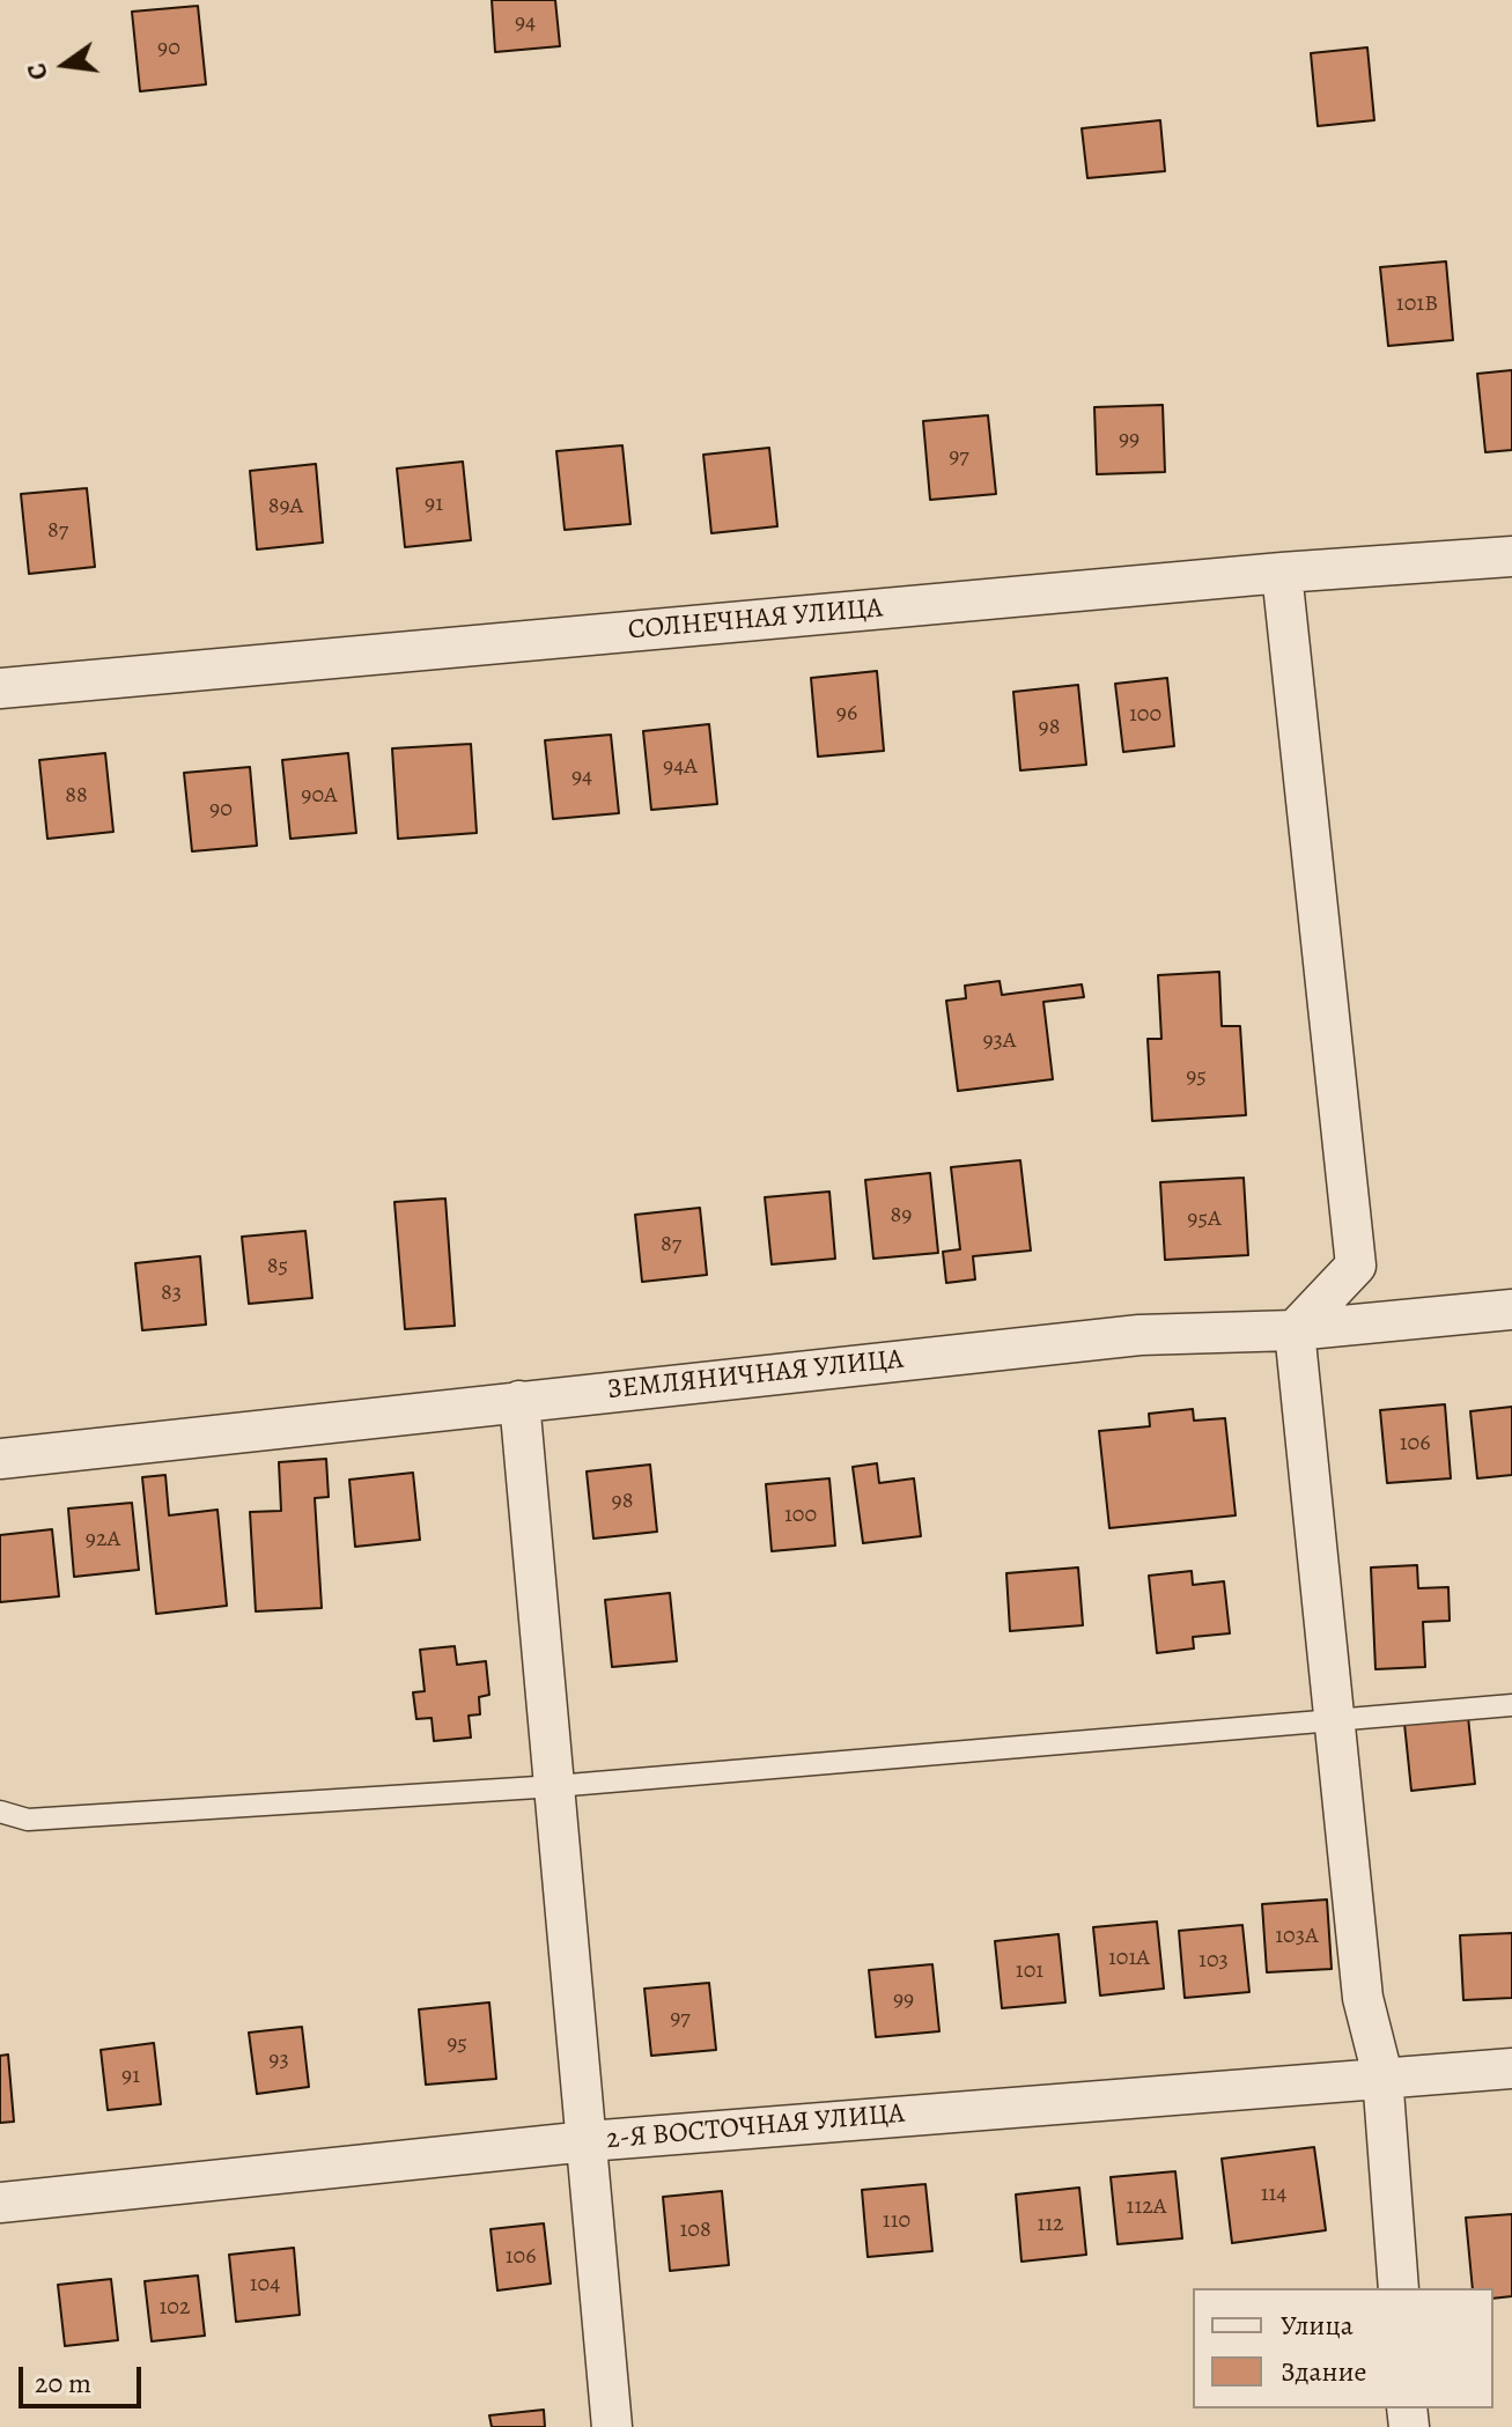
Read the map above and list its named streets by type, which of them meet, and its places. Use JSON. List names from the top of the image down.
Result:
{
  "streets": {
    "street": ["СОЛНЕЧНАЯ УЛИЦА", "ЗЕМЛЯНИЧНАЯ УЛИЦА", "2-Я ВОСТОЧНАЯ УЛИЦА"]
  },
  "house_numbers": [
    "94",
    "90",
    "101В",
    "99",
    "97",
    "91",
    "89А",
    "87",
    "96",
    "100",
    "98",
    "94А",
    "94",
    "88",
    "90А",
    "90",
    "93А",
    "95",
    "89",
    "95А",
    "87",
    "85",
    "83",
    "106",
    "98",
    "100",
    "92А",
    "103А",
    "101А",
    "103",
    "101",
    "99",
    "97",
    "95",
    "93",
    "91",
    "114",
    "112А",
    "110",
    "112",
    "108",
    "106",
    "104",
    "102"
  ],
  "legend": ["Улица", "Здание"],
  "scale_bar": "20 m",
  "north": "left"
}
